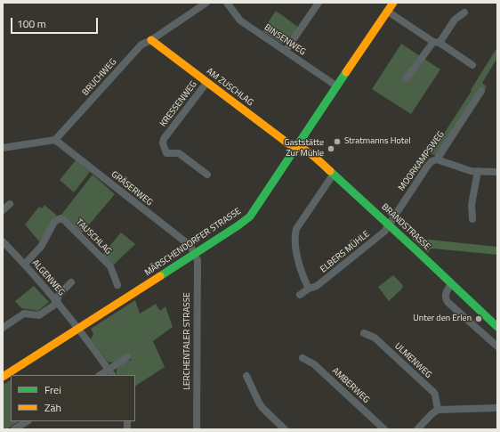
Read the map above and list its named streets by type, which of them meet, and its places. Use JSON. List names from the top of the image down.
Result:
{
  "streets": {
    "street": [
      "BINSENWEG",
      "BRUCHWEG",
      "AM ZUSCHLAG",
      "KRESSENWEG",
      "MOORKAMPSWEG",
      "GRÄSERWEG",
      "BRANDSTRASSE",
      "TAUSCHLAG",
      "MÄRSCHENDORFER STRASSE",
      "ELBERS MÜHLE",
      "ALGENWEG",
      "LERCHENTALER STRASSE",
      "ULMENWEG",
      "AMBERWEG"
    ]
  },
  "crossings": [
    ["BINSENWEG", "MÄRSCHENDORFER STRASSE"],
    ["BRUCHWEG", "AM ZUSCHLAG"],
    ["BRUCHWEG", "GRÄSERWEG"],
    ["AM ZUSCHLAG", "KRESSENWEG"],
    ["AM ZUSCHLAG", "BRANDSTRASSE"],
    ["AM ZUSCHLAG", "MÄRSCHENDORFER STRASSE"],
    ["MOORKAMPSWEG", "BRANDSTRASSE"],
    ["MOORKAMPSWEG", "ELBERS MÜHLE"],
    ["GRÄSERWEG", "MÄRSCHENDORFER STRASSE"],
    ["GRÄSERWEG", "LERCHENTALER STRASSE"],
    ["BRANDSTRASSE", "MÄRSCHENDORFER STRASSE"],
    ["BRANDSTRASSE", "ELBERS MÜHLE"],
    ["TAUSCHLAG", "ALGENWEG"],
    ["MÄRSCHENDORFER STRASSE", "ALGENWEG"],
    ["MÄRSCHENDORFER STRASSE", "LERCHENTALER STRASSE"]
  ],
  "places": ["Stratmanns Hotel", "Gaststätte Zur Mühle", "Unter den Erlen"],
  "legend": ["Frei", "Zäh"],
  "scale_bar": "100 m"
}
